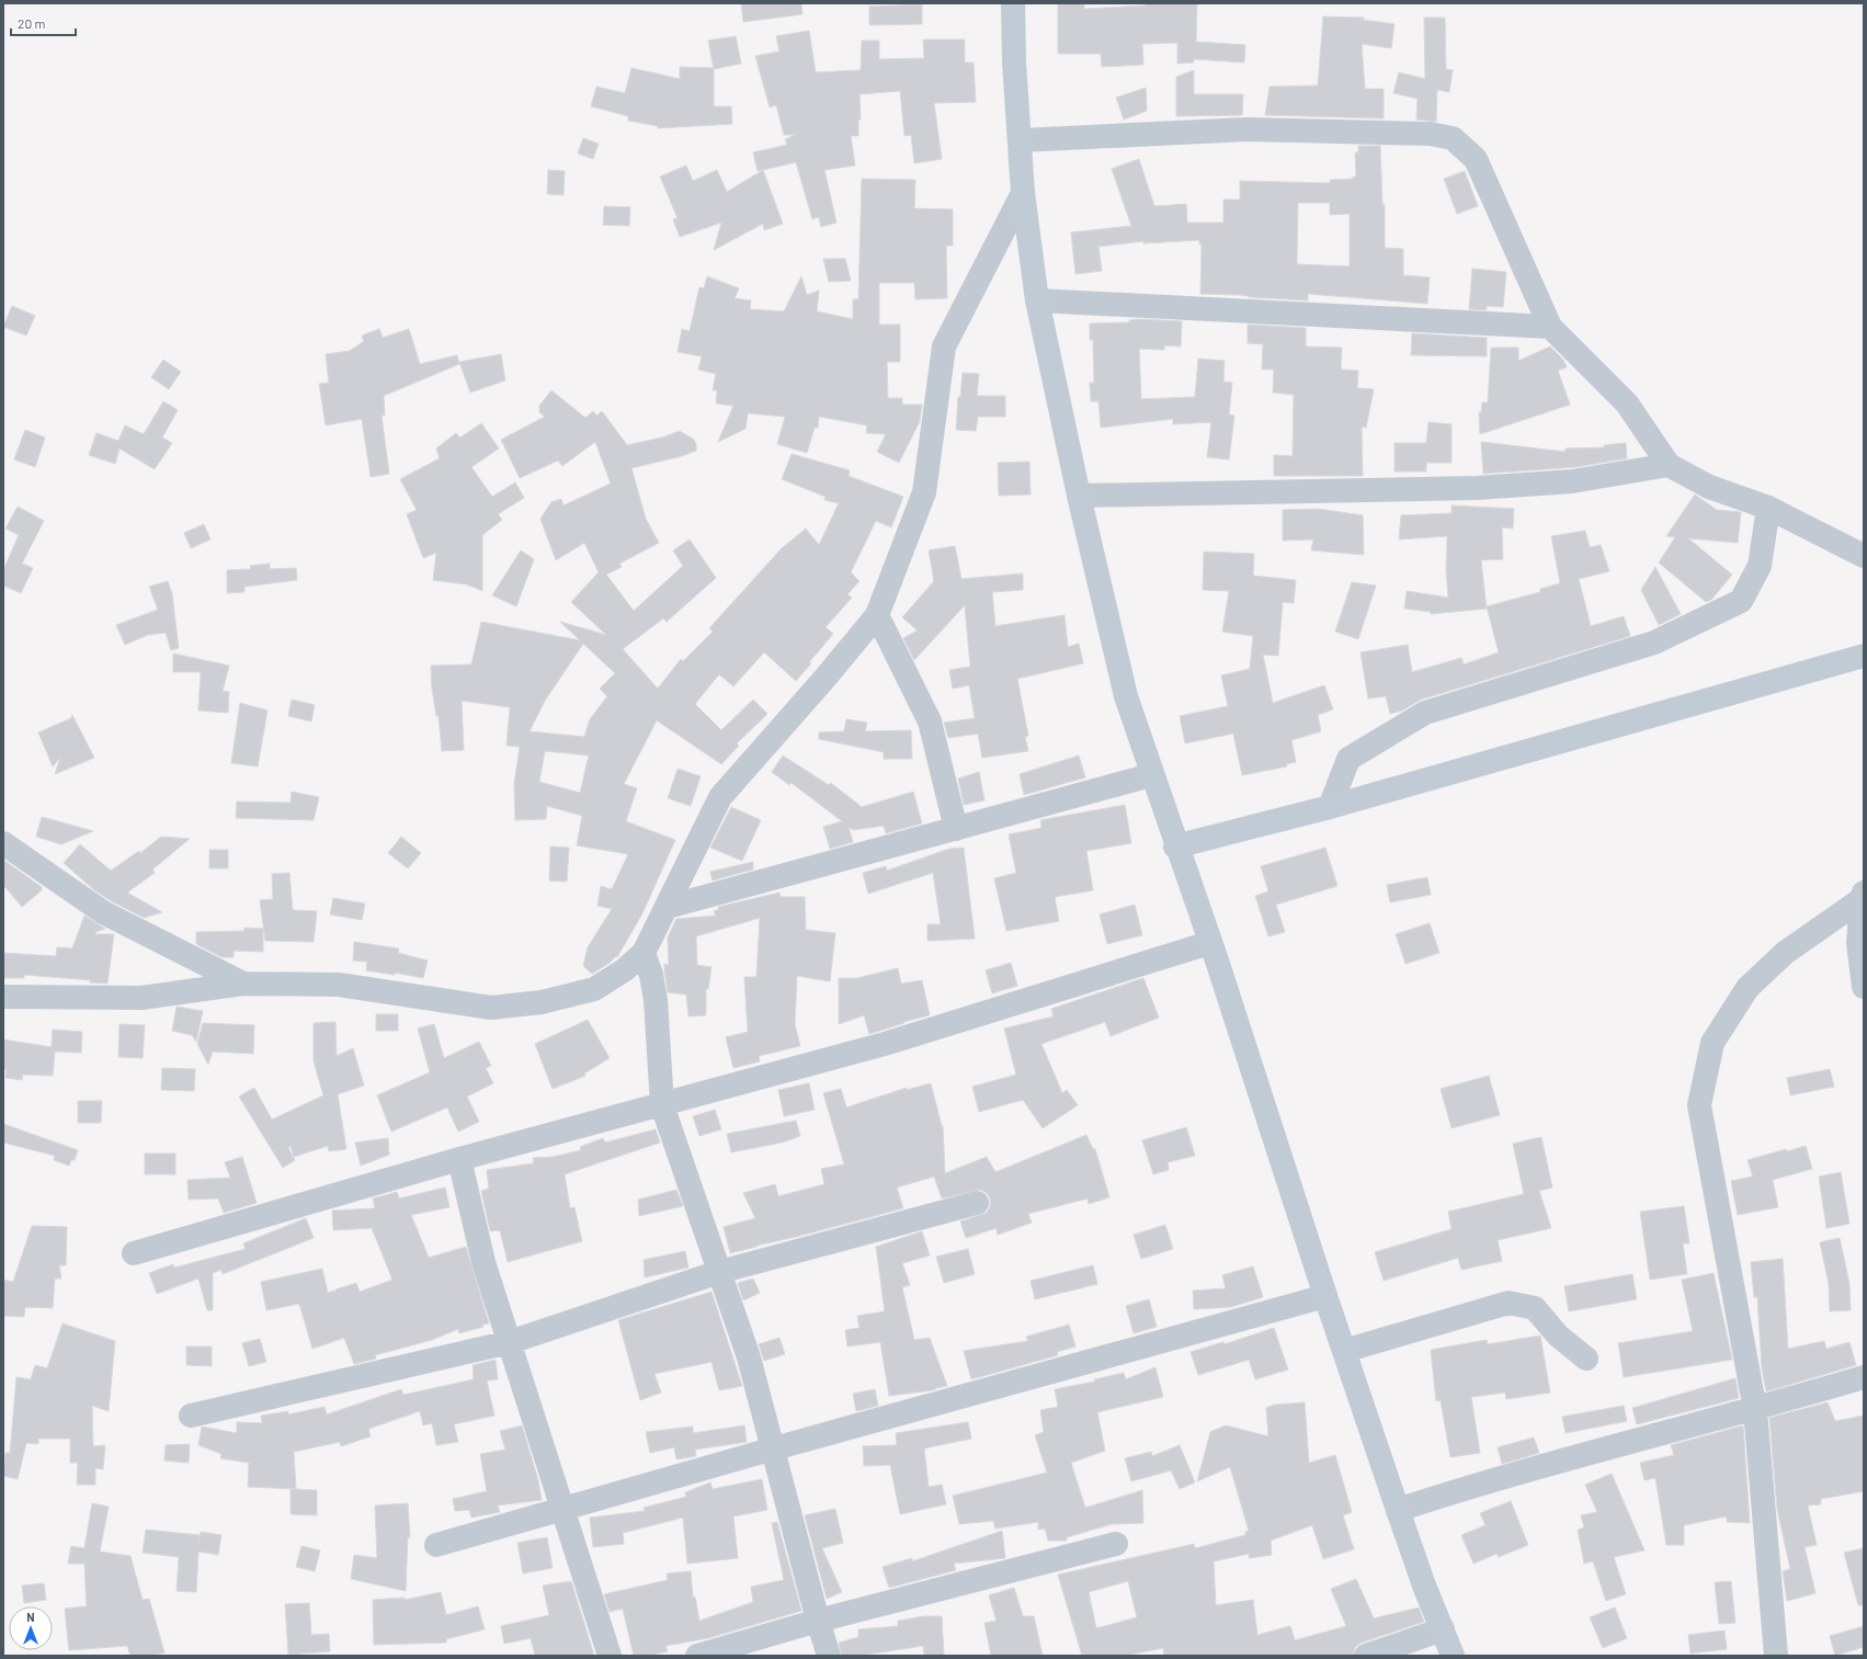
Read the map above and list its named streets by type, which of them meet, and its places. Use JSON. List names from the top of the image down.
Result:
{
  "scale_bar": "20 m",
  "north": "top"
}
